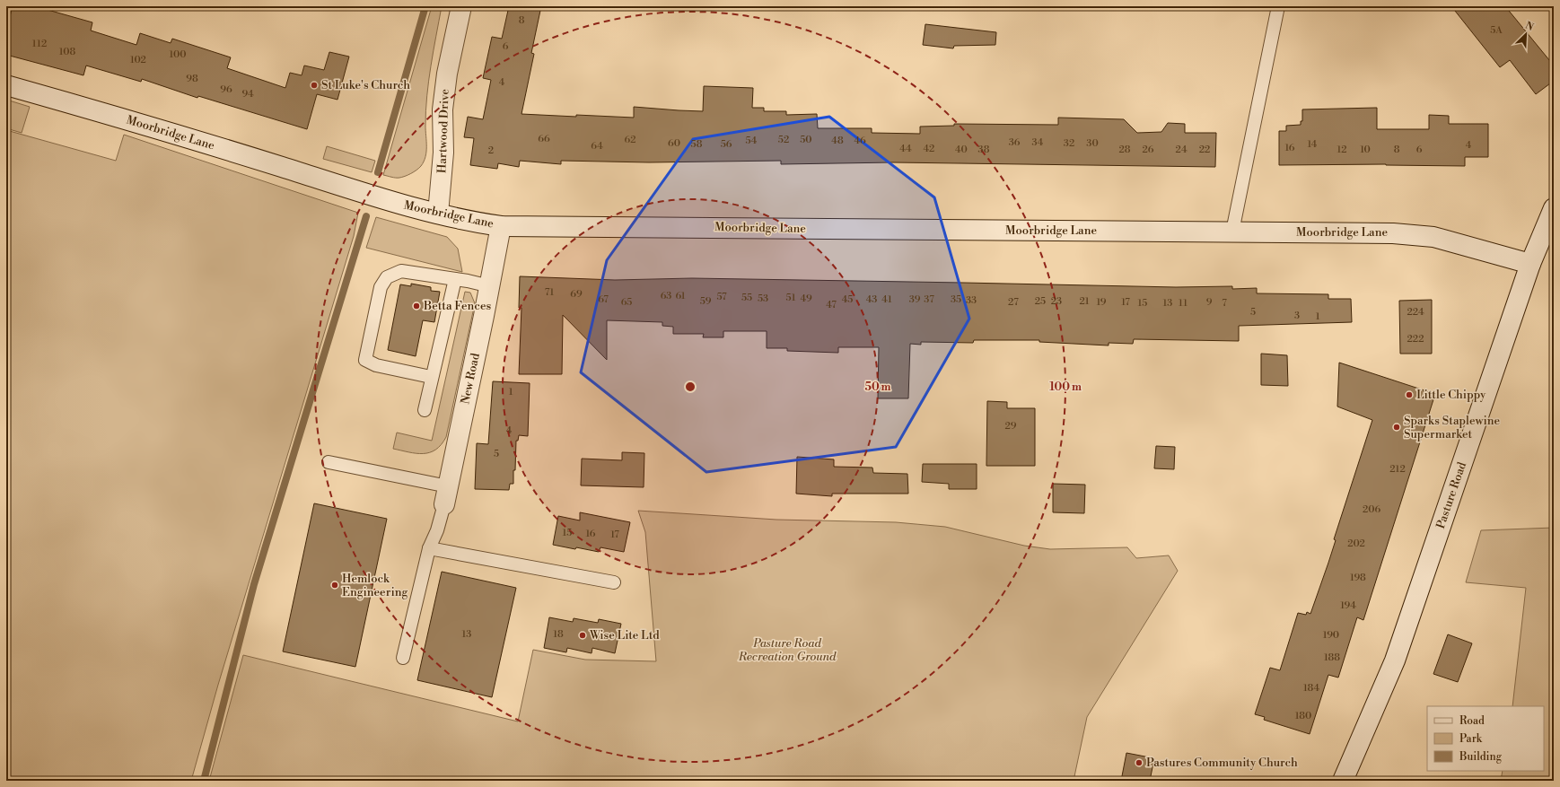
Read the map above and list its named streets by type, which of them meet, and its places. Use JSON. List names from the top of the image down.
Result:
{
  "streets": {
    "street": [
      "Hartwood Drive",
      "Moorbridge Lane",
      "New Road",
      "Pasture Road"
    ]
  },
  "crossings": [
    ["Hartwood Drive", "Moorbridge Lane"],
    ["Moorbridge Lane", "New Road"],
    ["Moorbridge Lane", "Pasture Road"]
  ],
  "parks": ["Pasture Road Recreation Ground"],
  "places": [
    "St Luke's Church",
    "Betta Fences",
    "Little Chippy",
    "Sparks Staplewine Supermarket",
    "Hemlock Engineering",
    "Wise Lite Ltd",
    "Pastures Community Church"
  ],
  "house_numbers": [
    "8",
    "5A",
    "112",
    "6",
    "108",
    "100",
    "102",
    "98",
    "4",
    "96",
    "94",
    "66",
    "62",
    "52",
    "50",
    "54",
    "48",
    "46",
    "36",
    "34",
    "60",
    "32",
    "30",
    "58",
    "56",
    "14",
    "4",
    "64",
    "16",
    "44",
    "42",
    "40",
    "38",
    "28",
    "26",
    "24",
    "22",
    "12",
    "10",
    "8",
    "6",
    "2",
    "71",
    "69",
    "63",
    "61",
    "57",
    "55",
    "51",
    "53",
    "49",
    "67",
    "45",
    "43",
    "41",
    "39",
    "37",
    "35",
    "33",
    "59",
    "25",
    "23",
    "21",
    "65",
    "27",
    "19",
    "17",
    "9",
    "15",
    "13",
    "11",
    "7",
    "47",
    "5",
    "224",
    "3",
    "1",
    "222",
    "1",
    "29",
    "4",
    "5",
    "212",
    "206",
    "15",
    "16",
    "17",
    "202",
    "198",
    "194",
    "13",
    "18",
    "190",
    "188",
    "184",
    "180"
  ],
  "legend": ["Road", "Park", "Building"],
  "north": "top right",
  "rings": ["50 m", "100 m"]
}
